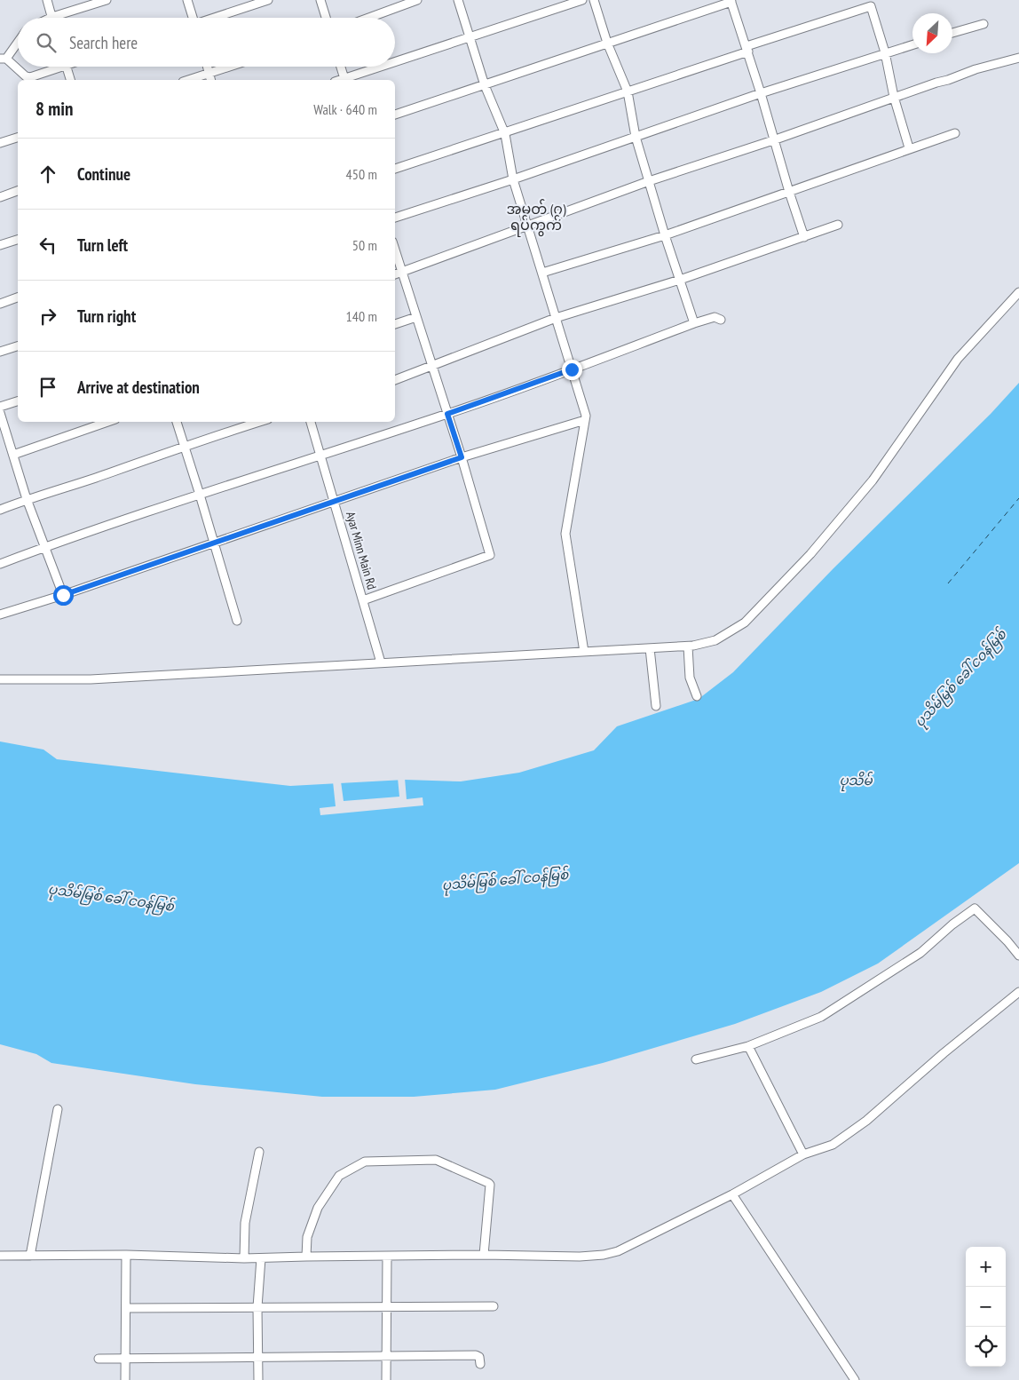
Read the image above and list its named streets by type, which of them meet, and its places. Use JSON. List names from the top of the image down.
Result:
{
  "streets": {
    "street": ["Ayar Minn Main Rd"]
  },
  "districts": ["အမှတ် (၇) ရပ်ကွက်"],
  "water": ["ပုသိမ်မြစ် ခေါ် ငဝန်မြစ်", "ပုသိမ်"],
  "north": "bottom left",
  "page": {
    "search": "Search here",
    "heading": ["8 min", "Walk · 640 m"],
    "list": [
      ["Continue", "450 m"],
      ["Turn left", "50 m"],
      ["Turn right", "140 m"],
      "Arrive at destination"
    ],
    "map_buttons": ["+", "−"]
  }
}
